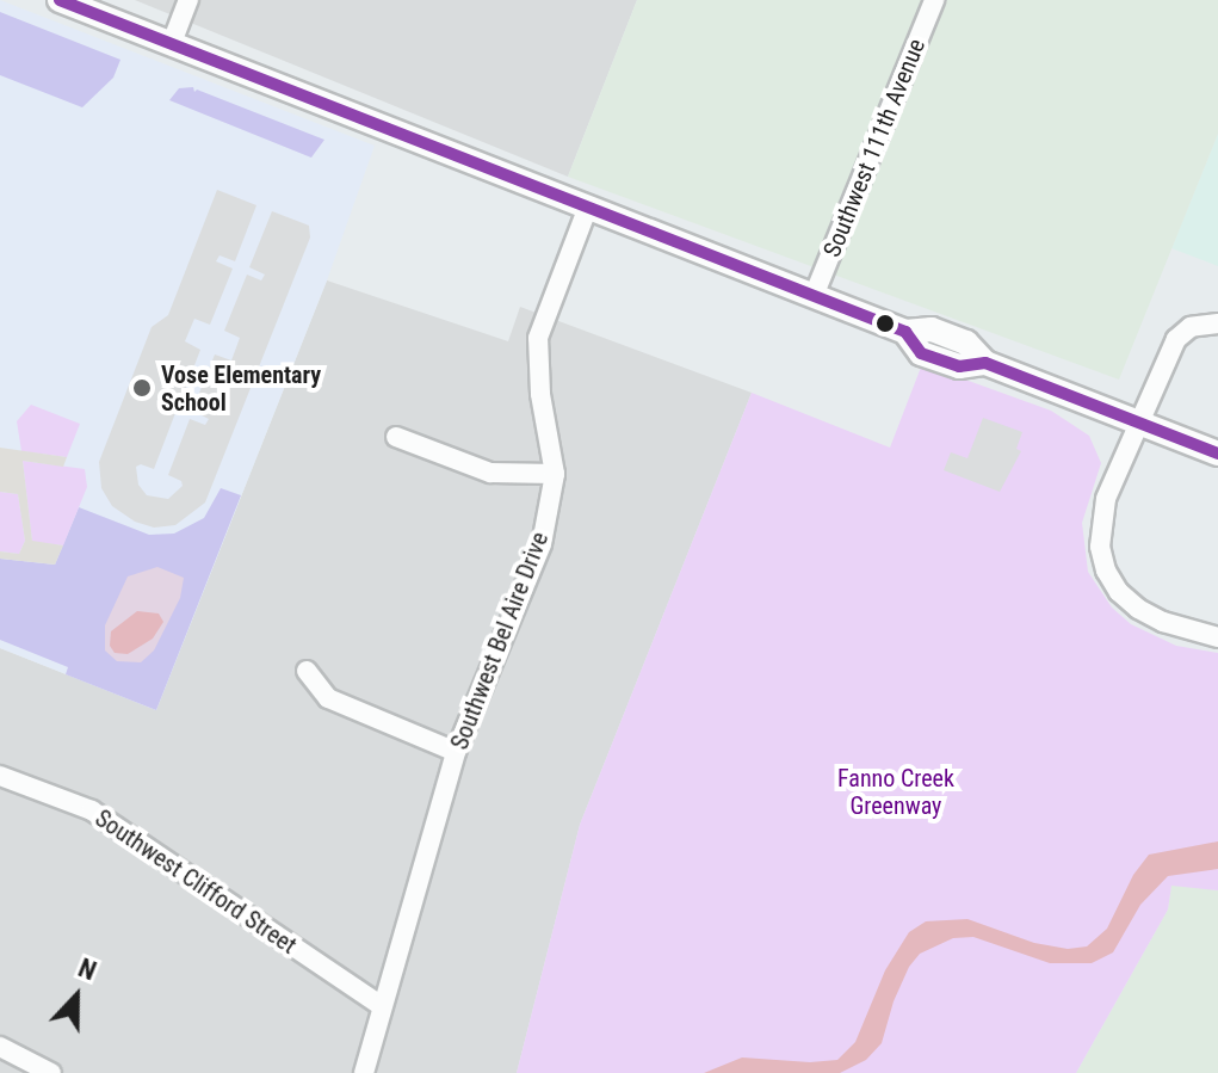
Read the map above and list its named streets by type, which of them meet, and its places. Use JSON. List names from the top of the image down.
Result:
{
  "streets": {
    "street": ["Southwest 111th Avenue", "Southwest Bel Aire Drive", "Southwest Clifford Street"]
  },
  "crossings": [
    ["Southwest Bel Aire Drive", "Southwest Clifford Street"]
  ],
  "parks": ["Fanno Creek Greenway"],
  "places": ["Vose Elementary School"],
  "north": "top"
}
